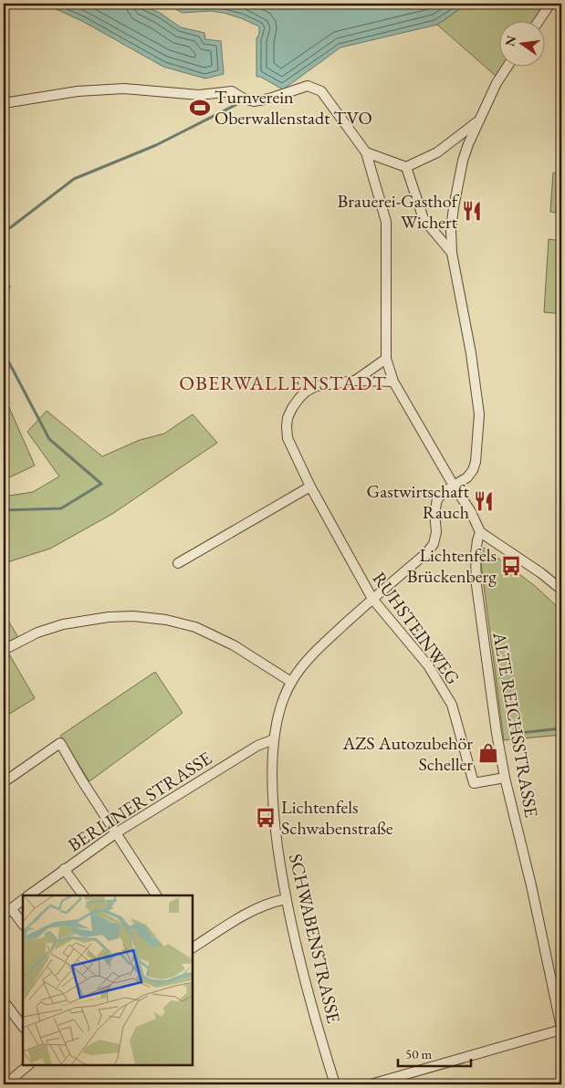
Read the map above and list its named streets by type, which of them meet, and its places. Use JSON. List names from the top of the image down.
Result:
{
  "streets": {
    "street": [
      "RUHSTEINWEG",
      "ALTE REICHSSTRASSE",
      "BERLINER STRASSE",
      "SCHWABENSTRASSE"
    ]
  },
  "crossings": [
    ["RUHSTEINWEG", "ALTE REICHSSTRASSE"],
    ["RUHSTEINWEG", "SCHWABENSTRASSE"],
    ["BERLINER STRASSE", "SCHWABENSTRASSE"]
  ],
  "districts": ["OBERWALLENSTADT"],
  "places": {
    "sports": ["Turnverein Oberwallenstadt TVO"],
    "restaurant": ["Brauerei-Gasthof Wichert", "Gastwirtschaft Rauch"],
    "bus stop": ["Lichtenfels Brückenberg", "Lichtenfels Schwabenstraße"],
    "shop": ["AZS Autozubehör Scheller"]
  },
  "scale_bar": "50 m",
  "north": "left"
}
